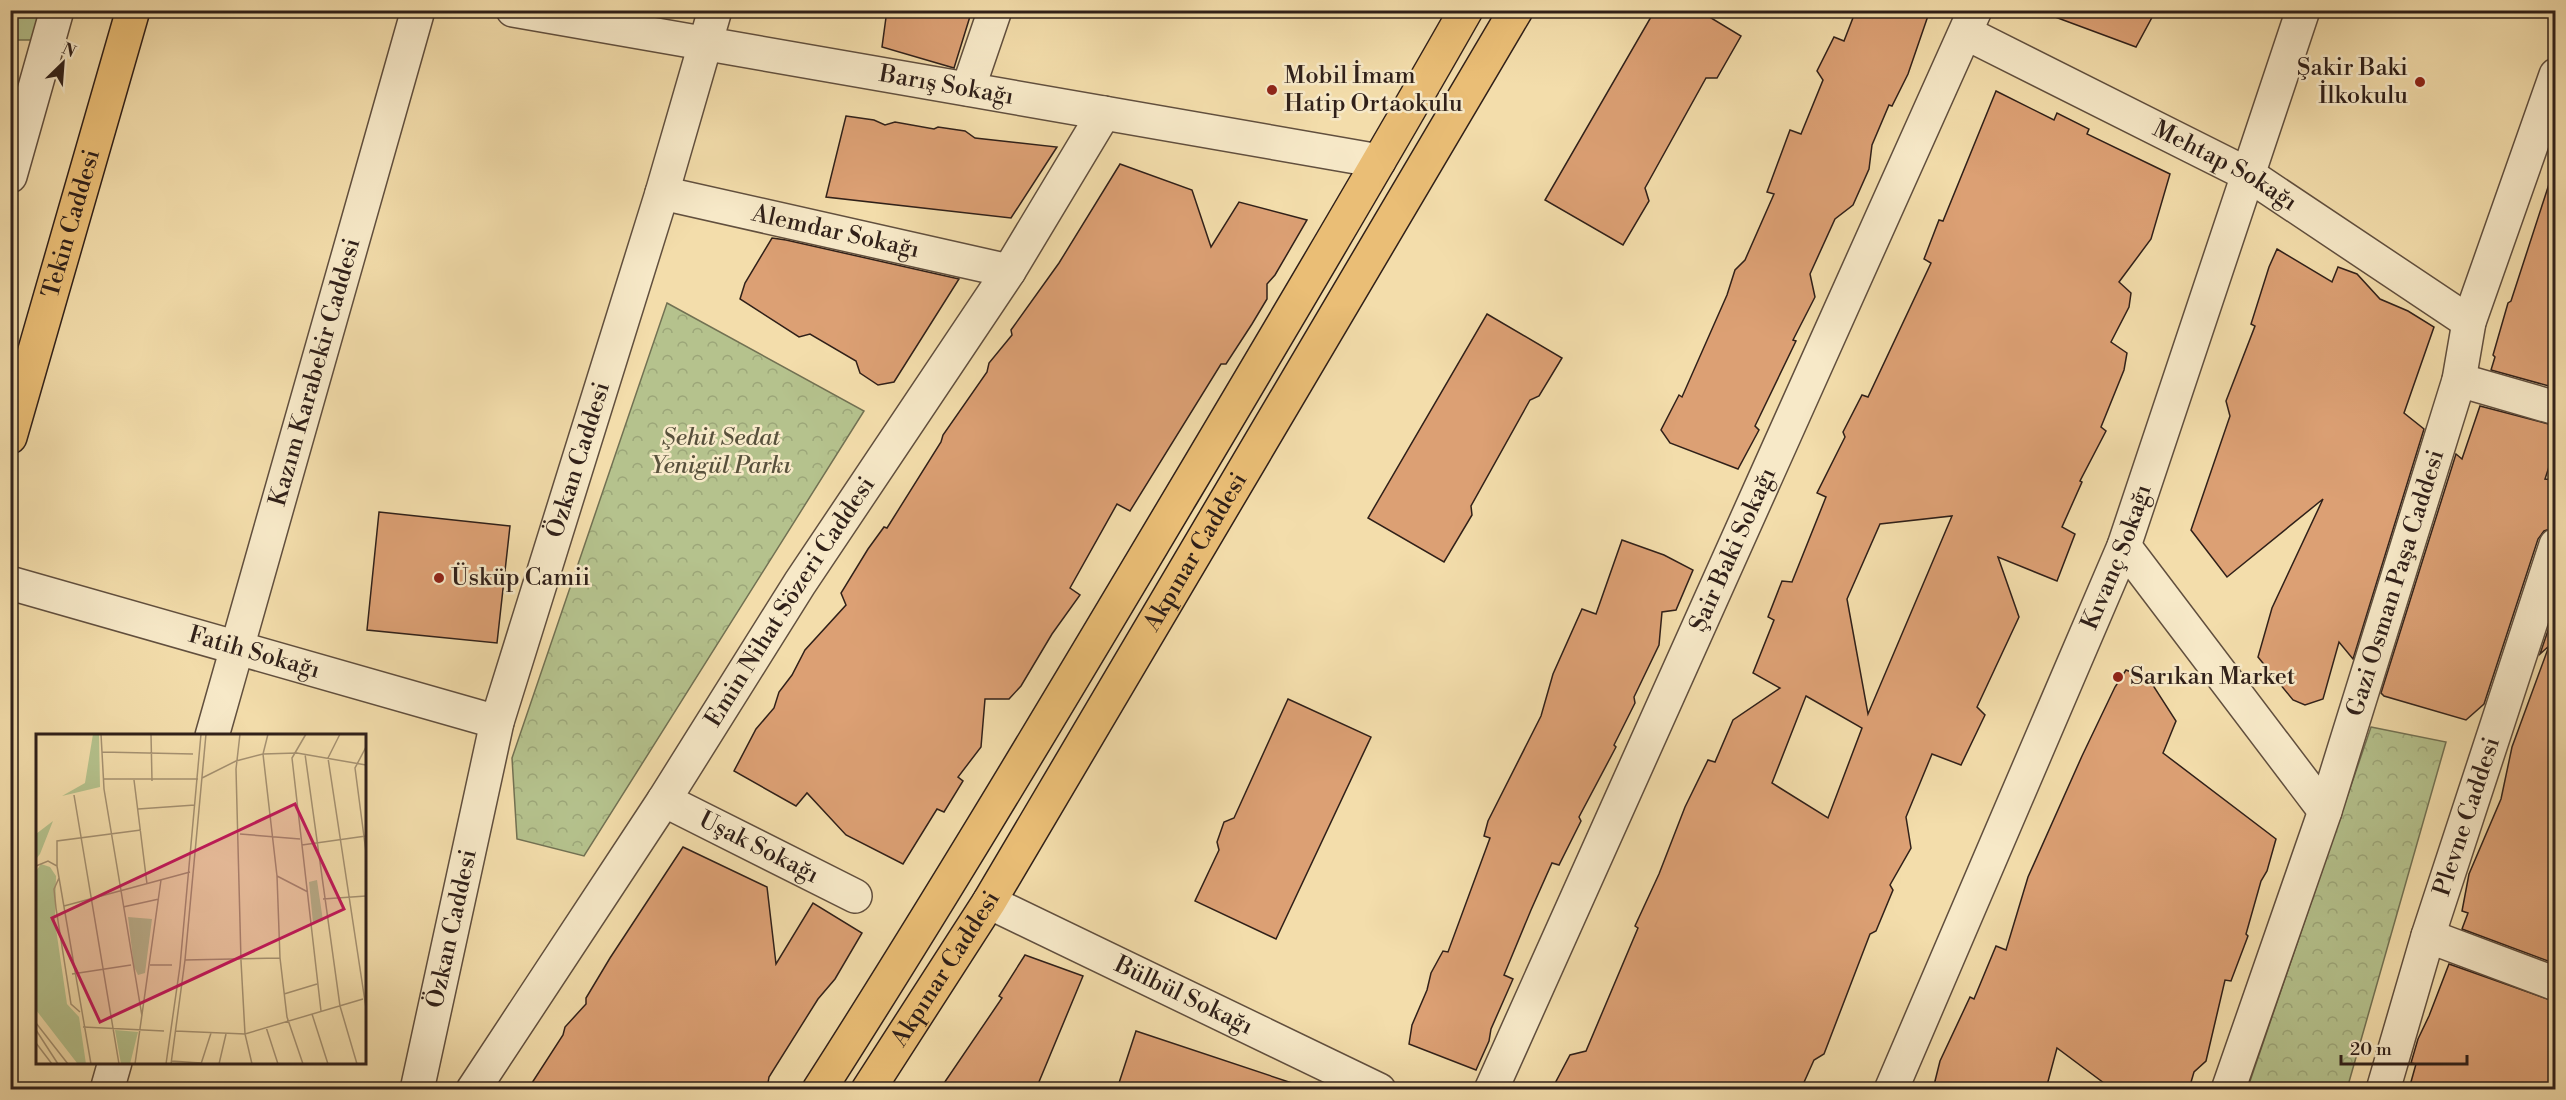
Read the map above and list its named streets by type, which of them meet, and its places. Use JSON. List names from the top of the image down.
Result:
{
  "streets": {
    "main road": ["Tekin Caddesi", "Akpınar Caddesi"],
    "street": [
      "Barış Sokağı",
      "Mehtap Sokağı",
      "Alemdar Sokağı",
      "Kazım Karabekir Caddesi",
      "Özkan Caddesi",
      "Şair Baki Sokağı",
      "Kıvanç Sokağı",
      "Gazi Osman Paşa Caddesi",
      "Emin Nihat Sözeri Caddesi",
      "Fatih Sokağı",
      "Plevne Caddesi",
      "Uşak Sokağı",
      "Bülbül Sokağı"
    ]
  },
  "crossings": [
    ["Barış Sokağı", "Özkan Caddesi"],
    ["Barış Sokağı", "Akpınar Caddesi"],
    ["Barış Sokağı", "Emin Nihat Sözeri Caddesi"],
    ["Mehtap Sokağı", "Şair Baki Sokağı"],
    ["Mehtap Sokağı", "Kıvanç Sokağı"],
    ["Mehtap Sokağı", "Gazi Osman Paşa Caddesi"],
    ["Alemdar Sokağı", "Özkan Caddesi"],
    ["Alemdar Sokağı", "Emin Nihat Sözeri Caddesi"],
    ["Kazım Karabekir Caddesi", "Fatih Sokağı"],
    ["Özkan Caddesi", "Fatih Sokağı"],
    ["Akpınar Caddesi", "Bülbül Sokağı"],
    ["Emin Nihat Sözeri Caddesi", "Uşak Sokağı"]
  ],
  "parks": ["Şehit Sedat Yenigül Parkı"],
  "places": [
    "Şakir Baki İlkokulu",
    "Mobil İmam Hatip Ortaokulu",
    "Üsküp Camii",
    "Sarıkan Market"
  ],
  "scale_bar": "20 m",
  "north": "top right"
}
